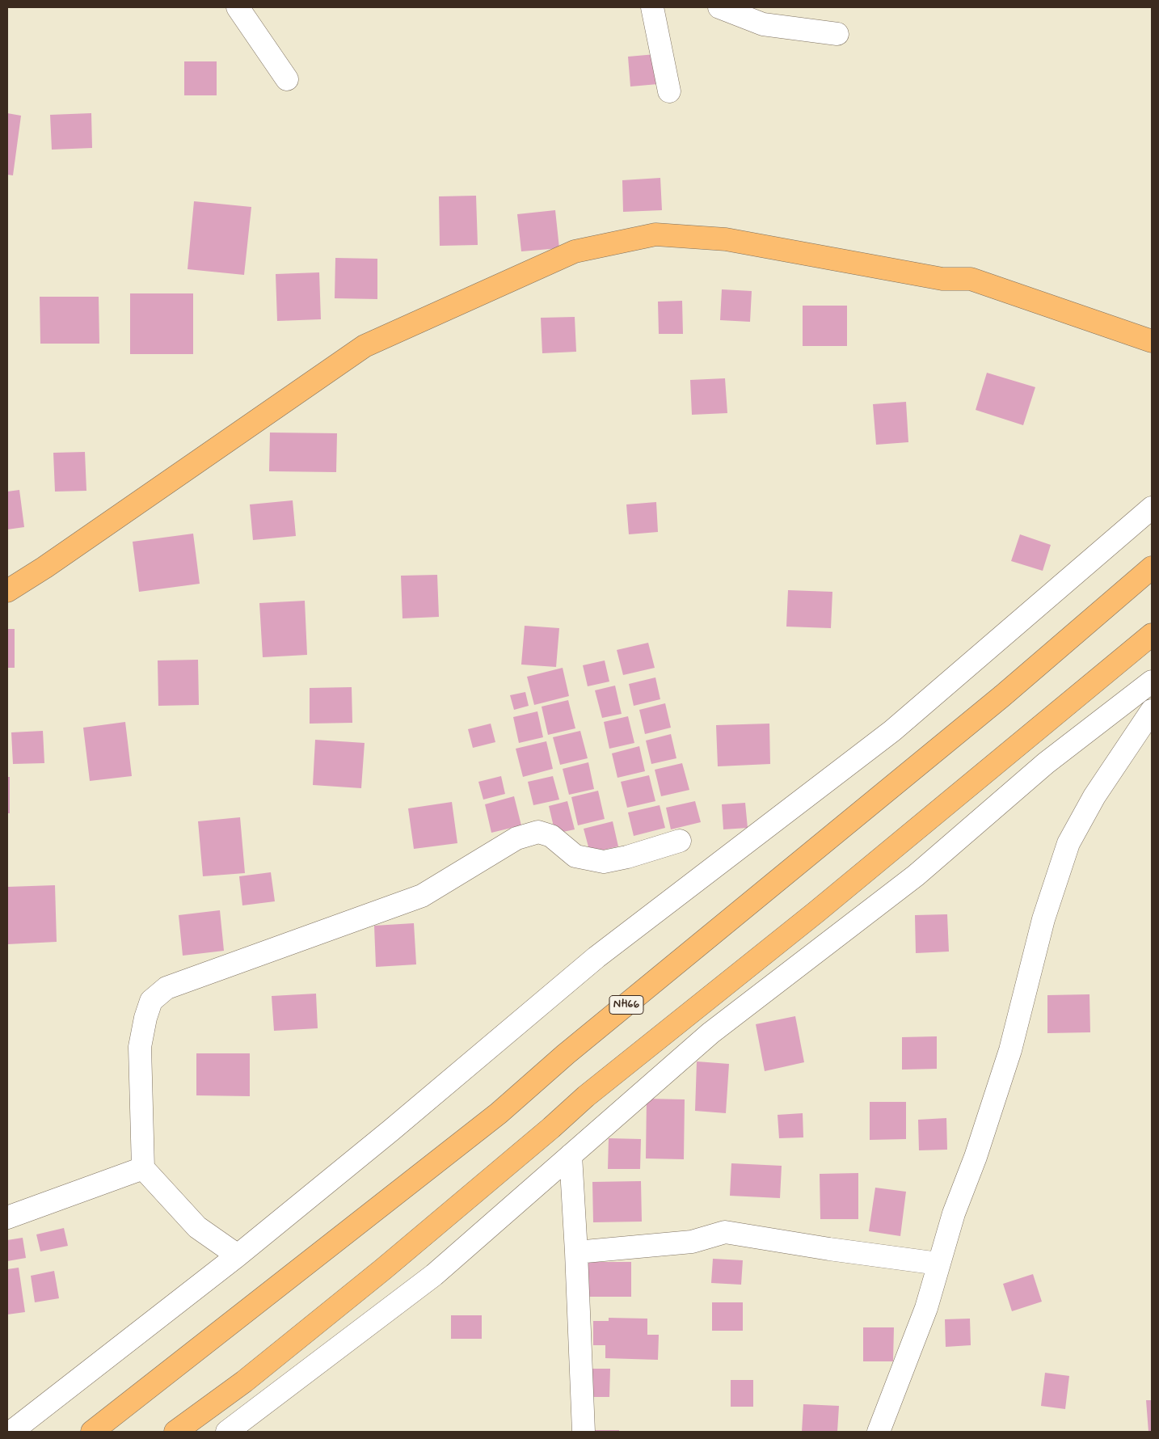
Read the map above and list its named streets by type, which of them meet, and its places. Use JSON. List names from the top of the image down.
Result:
{
  "streets": {
    "main road": ["NH66"]
  }
}
